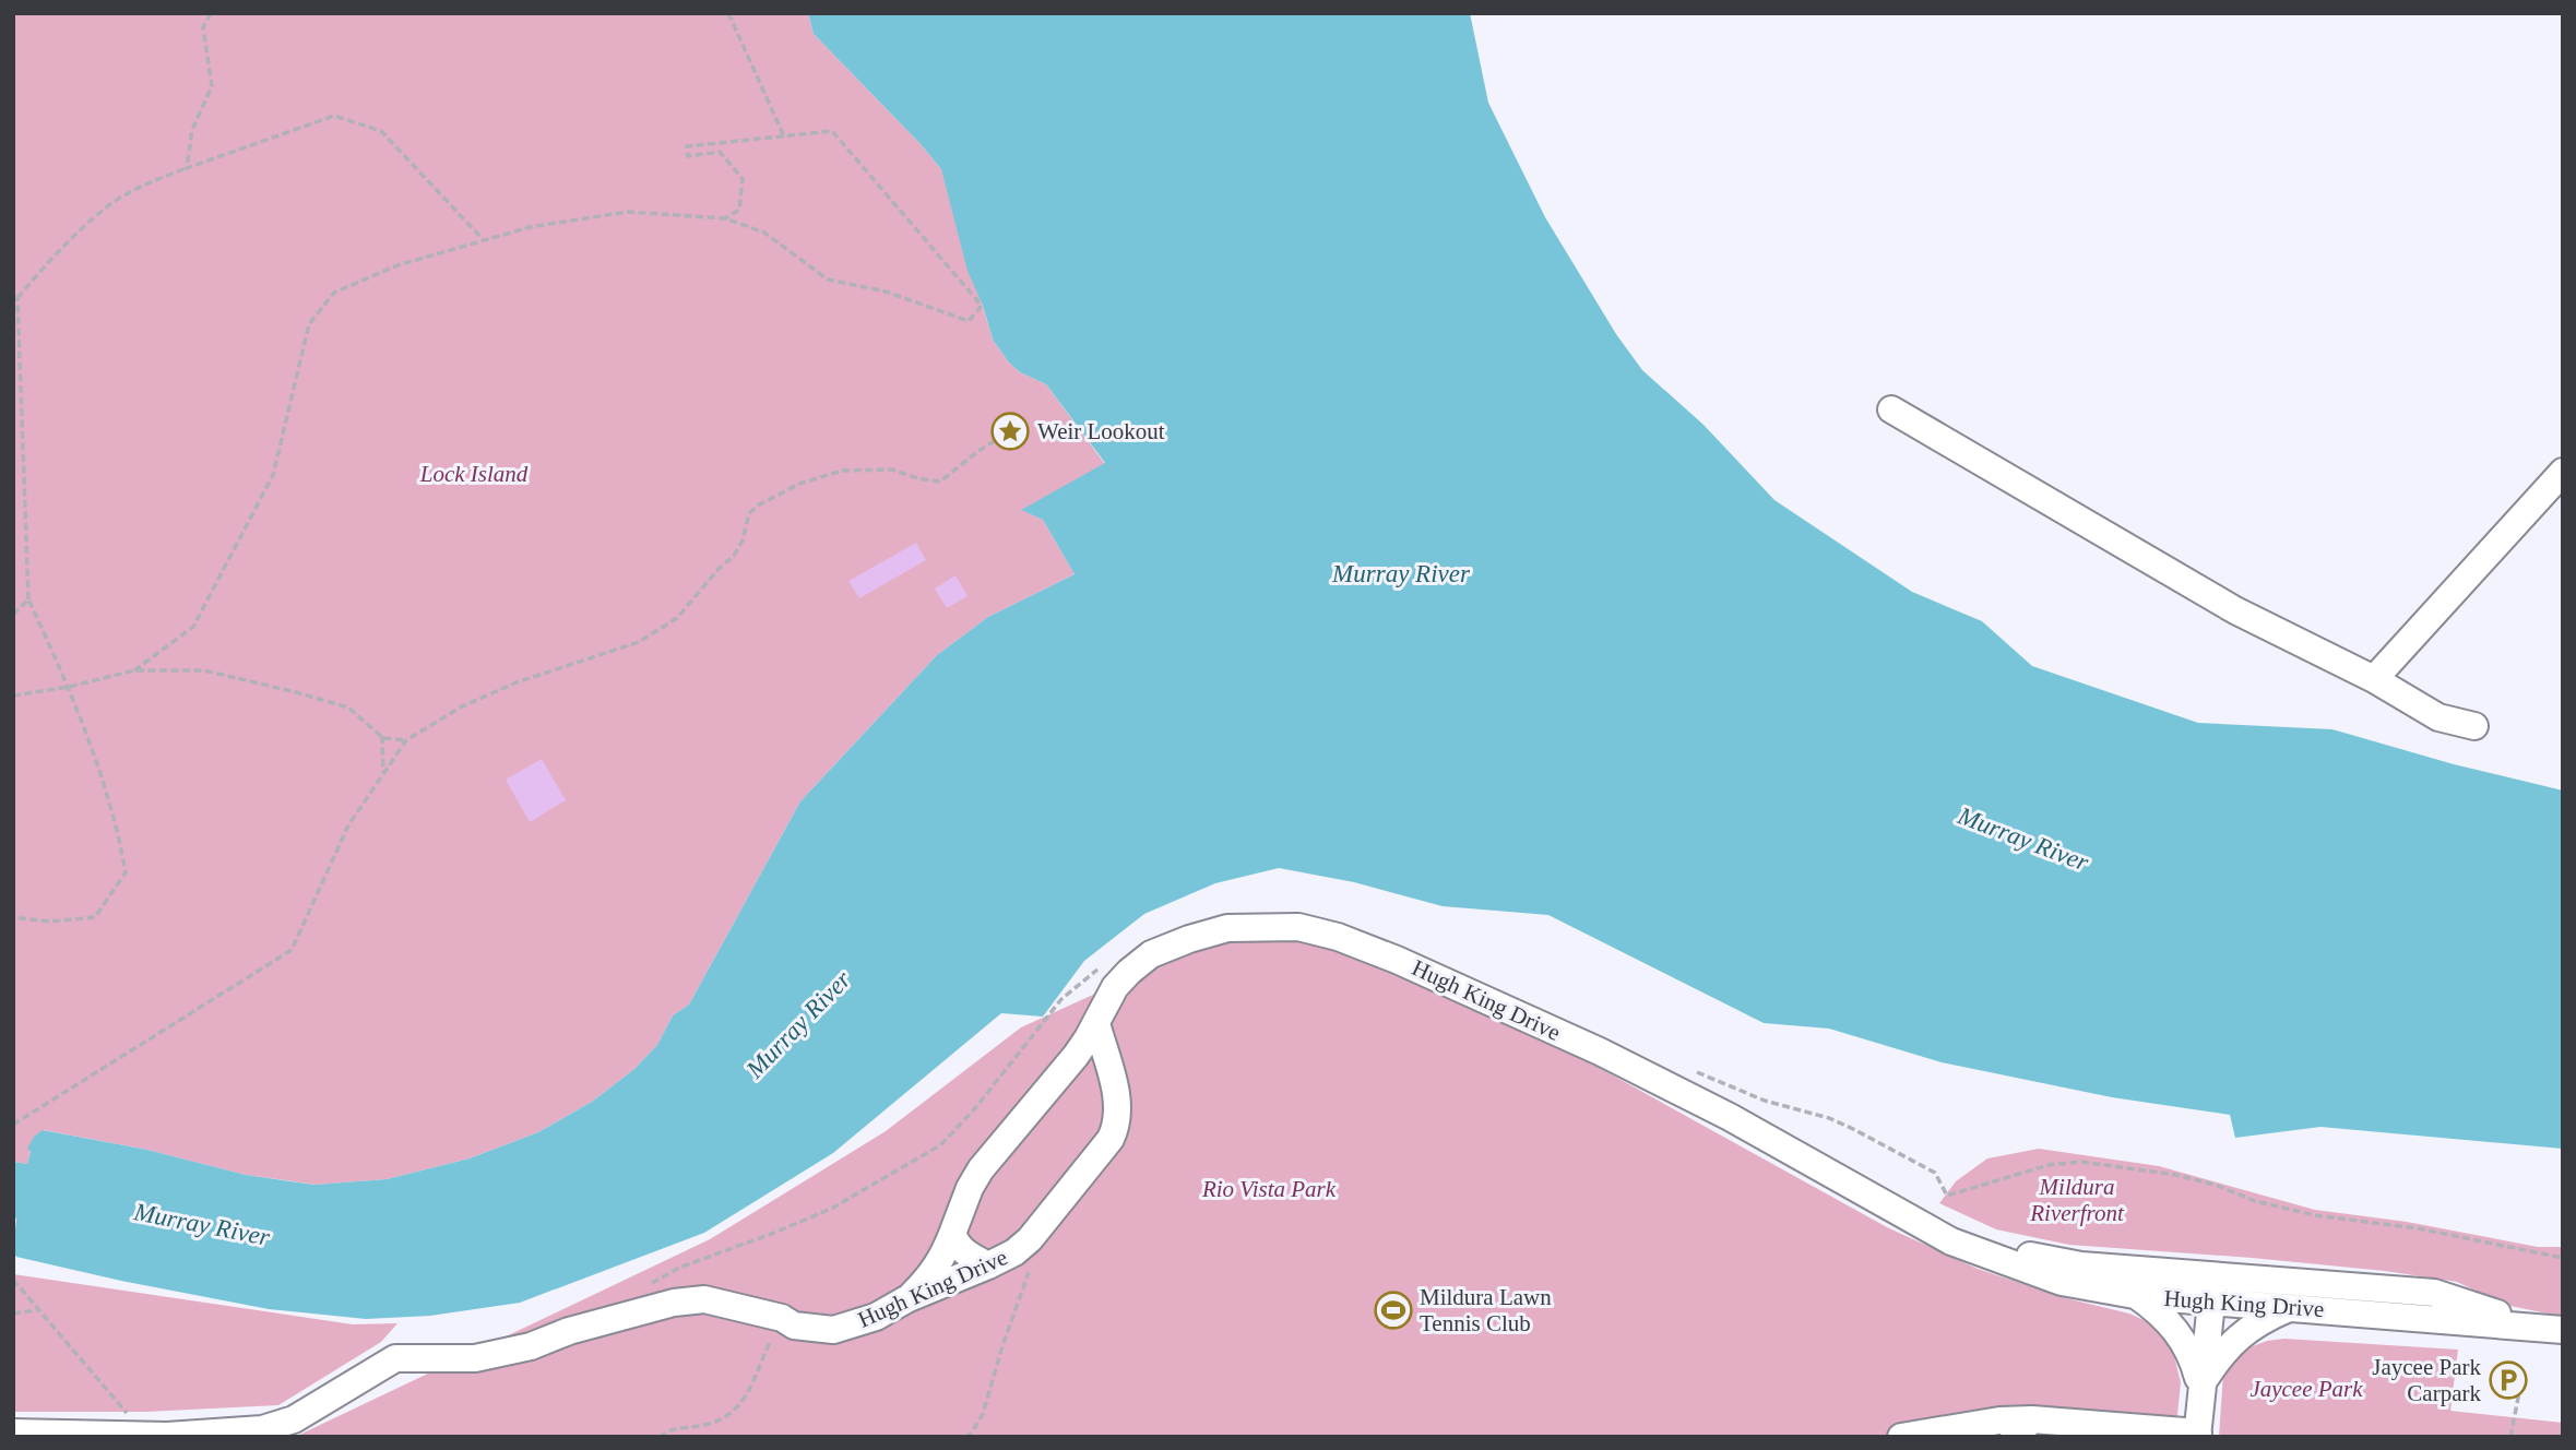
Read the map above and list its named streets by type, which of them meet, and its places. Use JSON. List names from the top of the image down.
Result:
{
  "streets": {
    "street": ["Hugh King Drive"]
  },
  "water": ["Murray River"],
  "parks": [
    "Lock Island",
    "Mildura Riverfront",
    "Rio Vista Park",
    "Jaycee Park"
  ],
  "places": {
    "place": ["Weir Lookout"],
    "sports": ["Mildura Lawn Tennis Club"],
    "parking": ["Jaycee Park Carpark"]
  }
}
